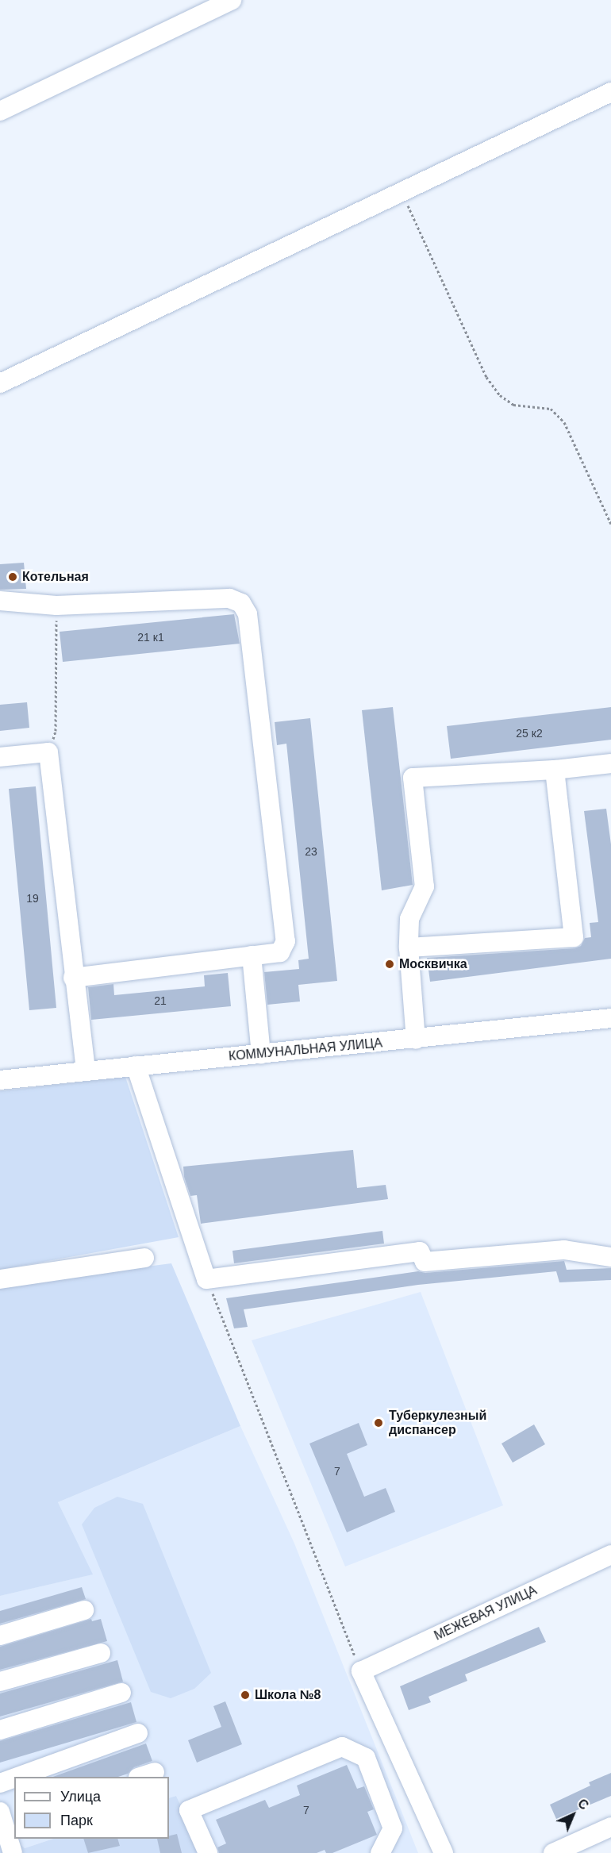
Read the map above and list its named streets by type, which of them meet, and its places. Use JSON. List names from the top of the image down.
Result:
{
  "streets": {
    "street": ["КОММУНАЛЬНАЯ УЛИЦА", "МЕЖЕВАЯ УЛИЦА"]
  },
  "places": [
    "Котельная",
    "Москвичка",
    "Туберкулезный диспансер",
    "Школа №8"
  ],
  "house_numbers": [
    "21 к1",
    "25 к2",
    "23",
    "19",
    "21",
    "7",
    "7"
  ],
  "legend": ["Улица", "Парк"],
  "north": "top right"
}
